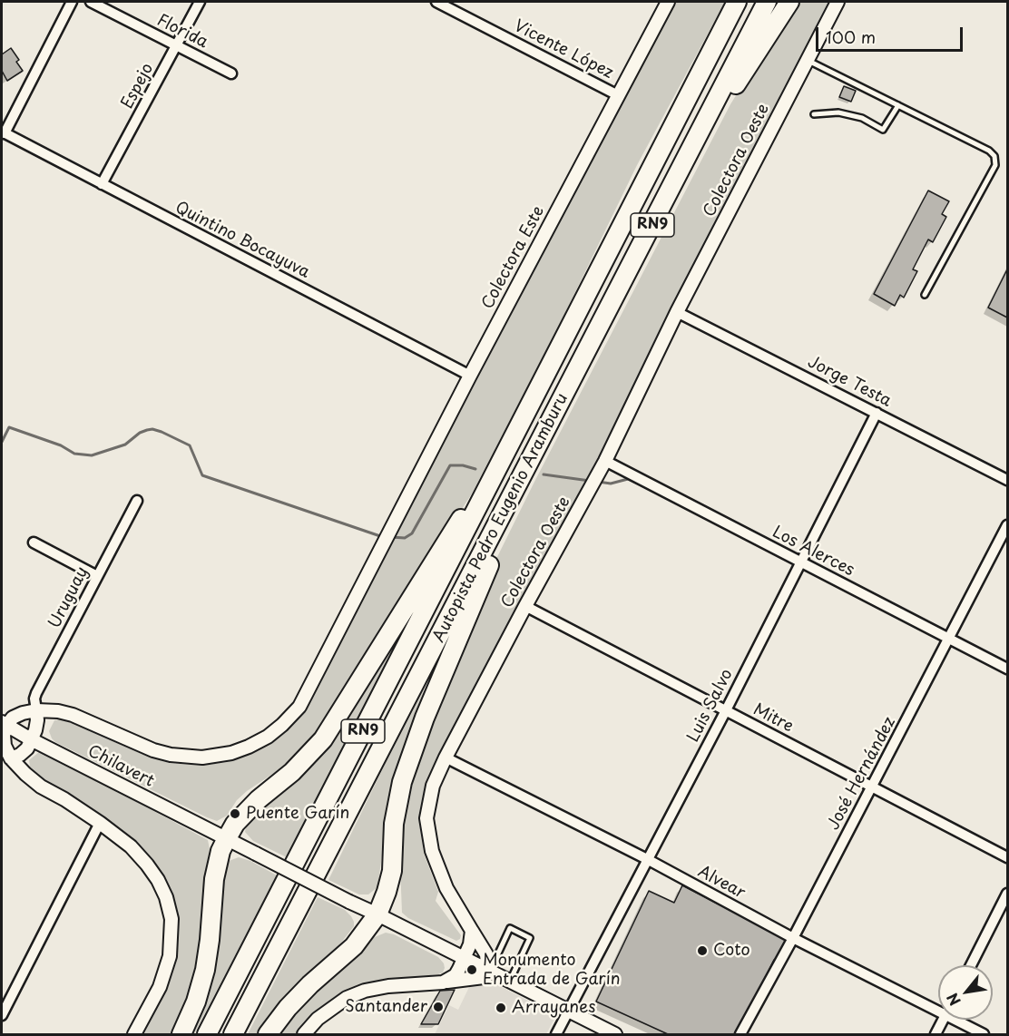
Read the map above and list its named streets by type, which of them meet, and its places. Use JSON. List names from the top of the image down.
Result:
{
  "streets": {
    "highway": ["RN9", "Autopista Pedro Eugenio Aramburu"],
    "street": [
      "Florida",
      "Vicente López",
      "Espejo",
      "Colectora Oeste",
      "Quintino Bocayuva",
      "Colectora Este",
      "Jorge Testa",
      "Los Alerces",
      "Uruguay",
      "Luis Salvo",
      "Mitre",
      "Chilavert",
      "José Hernández",
      "Alvear"
    ]
  },
  "crossings": [
    ["Florida", "Espejo"],
    ["Vicente López", "Colectora Este"],
    ["Espejo", "Quintino Bocayuva"],
    ["Colectora Oeste", "Jorge Testa"],
    ["Colectora Oeste", "Los Alerces"],
    ["Colectora Oeste", "Mitre"],
    ["Colectora Oeste", "Alvear"],
    ["Quintino Bocayuva", "Colectora Este"],
    ["Colectora Este", "Uruguay"],
    ["Jorge Testa", "Luis Salvo"],
    ["Los Alerces", "Luis Salvo"],
    ["Los Alerces", "José Hernández"],
    ["Luis Salvo", "Mitre"],
    ["Luis Salvo", "Alvear"],
    ["Mitre", "José Hernández"],
    ["José Hernández", "Alvear"]
  ],
  "places": [
    "Puente Garín",
    "Coto",
    "Monumento Entrada de Garín",
    "Santander",
    "Arrayanes"
  ],
  "scale_bar": "100 m",
  "north": "bottom left"
}
